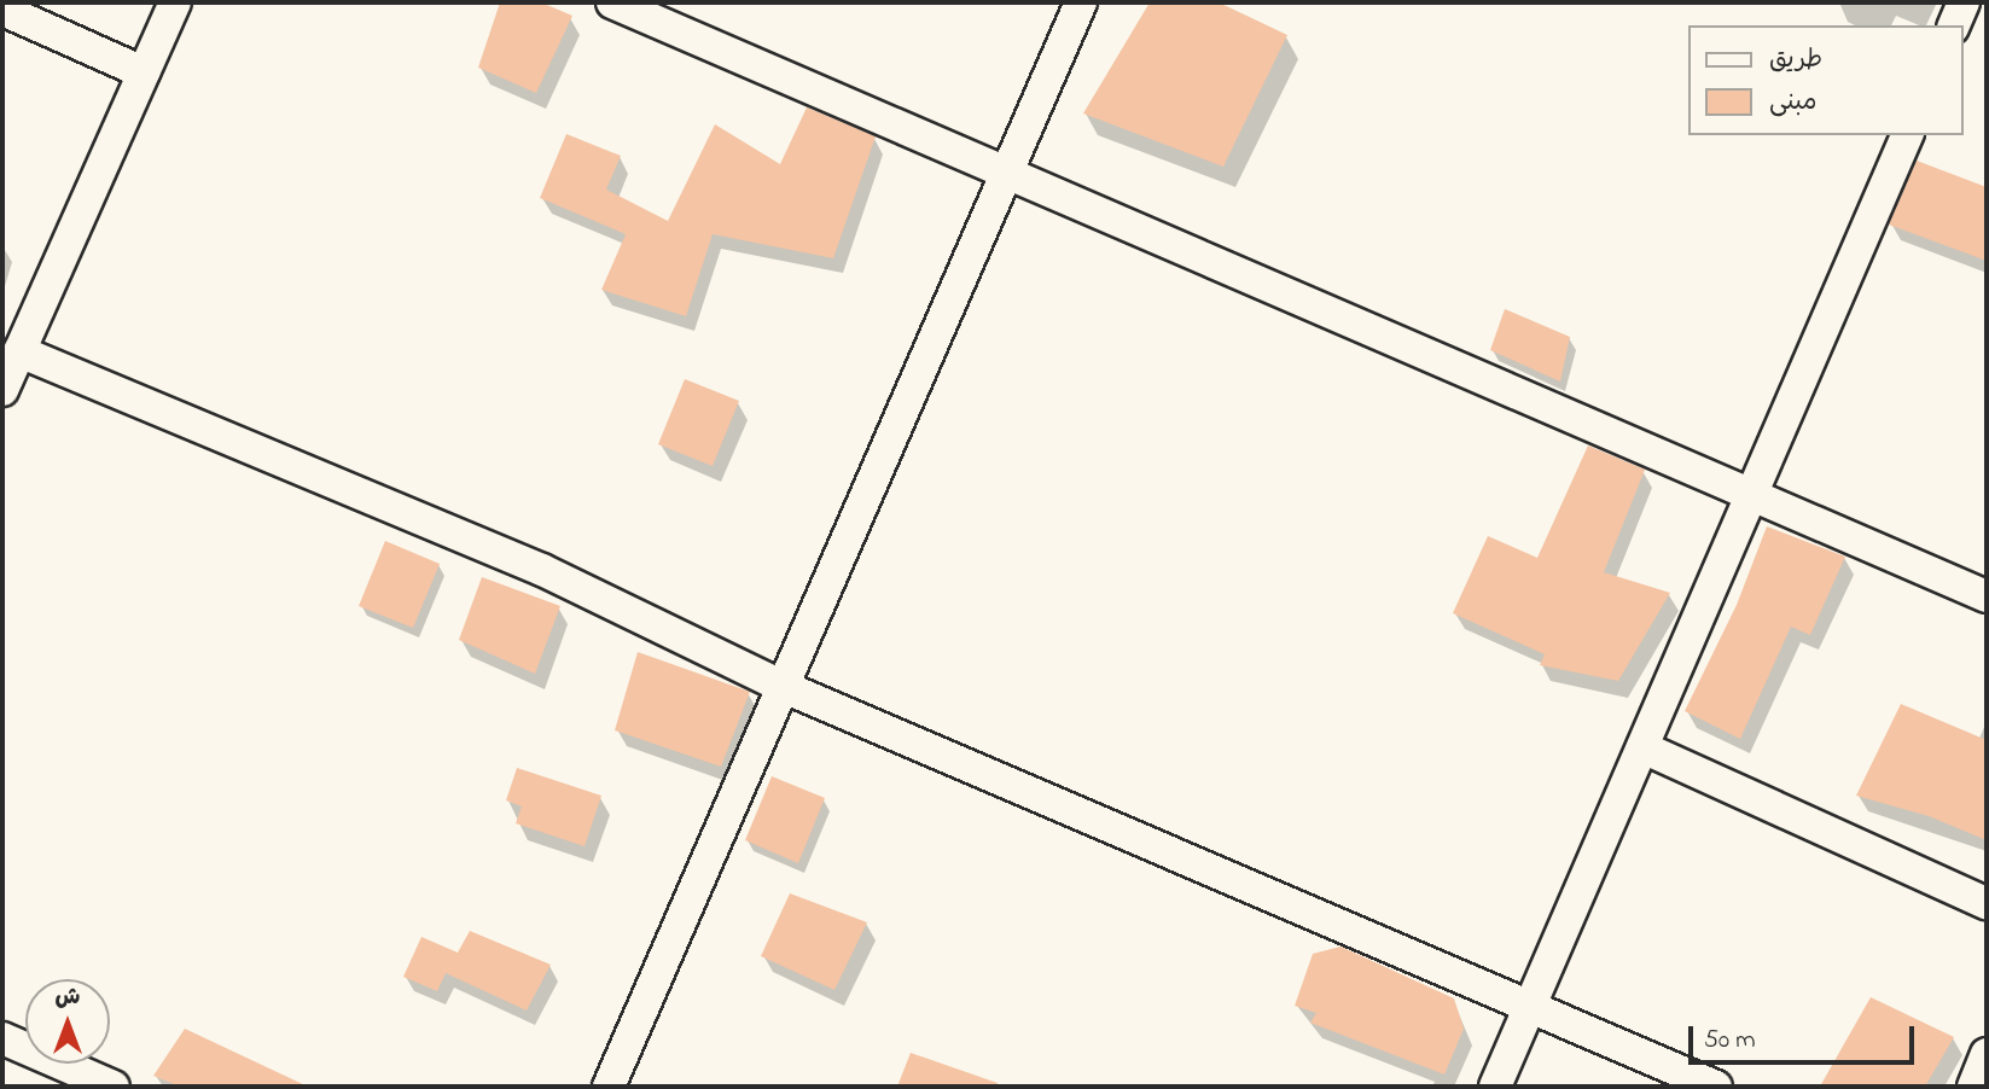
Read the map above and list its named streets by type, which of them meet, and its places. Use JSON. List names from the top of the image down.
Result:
{
  "legend": ["طريق", "مبنى"],
  "scale_bar": "50 m",
  "north": "top"
}
